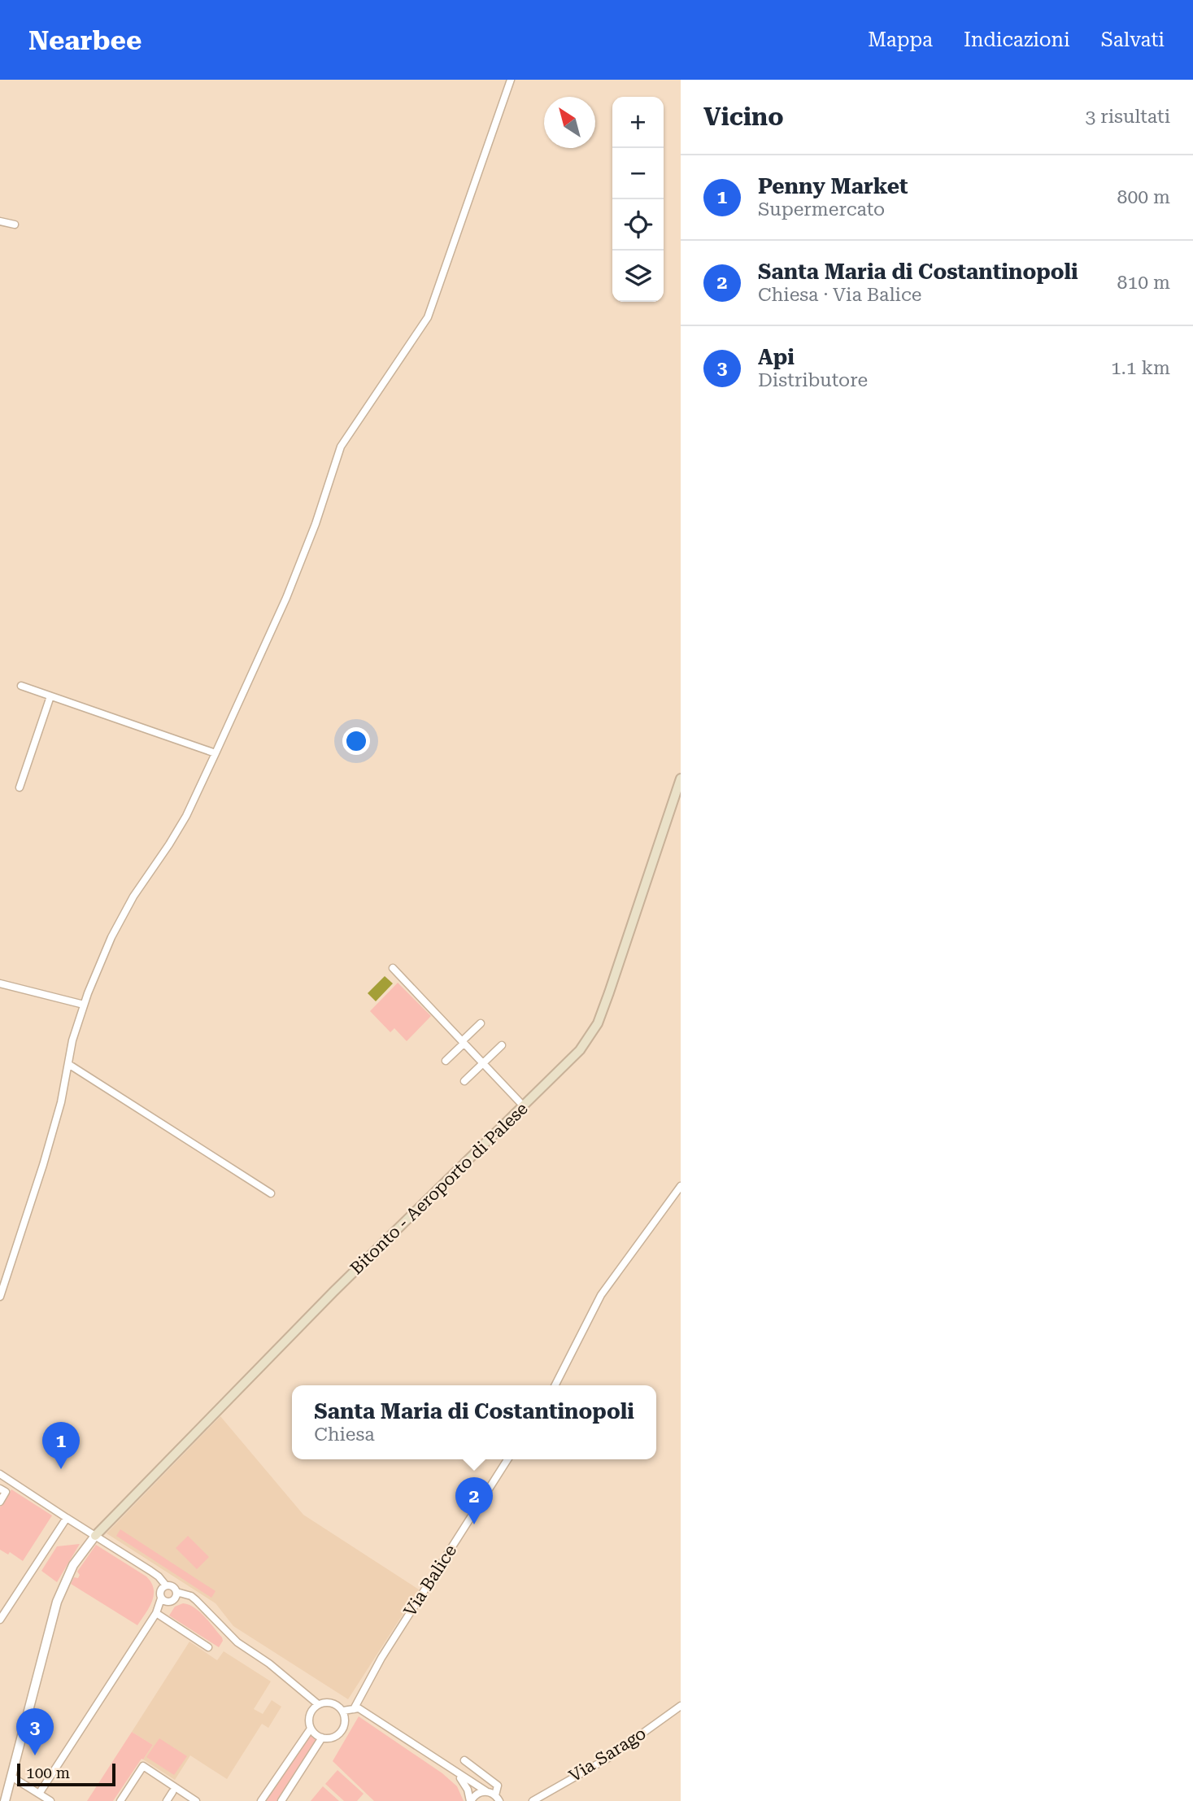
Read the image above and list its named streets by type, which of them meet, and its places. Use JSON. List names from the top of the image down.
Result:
{
  "streets": {
    "main road": ["Bitonto - Aeroporto di Palese"],
    "street": ["Via Balice", "Via Sarago"]
  },
  "scale_bar": "100 m",
  "north": "top left",
  "page": {
    "header": "Nearbee",
    "nav": ["Mappa", "Indicazioni", "Salvati"],
    "heading": ["Vicino", "3 risultati"],
    "map_buttons": ["+", "−"],
    "list": [
      {
        "mark": "1",
        "name": "Penny Market",
        "note": "Supermercato",
        "value": "800 m"
      },
      {
        "mark": "2",
        "name": "Santa Maria di Costantinopoli",
        "note": "Chiesa · Via Balice",
        "value": "810 m"
      },
      {
        "mark": "3",
        "name": "Api",
        "note": "Distributore",
        "value": "1.1 km"
      }
    ],
    "popup": ["Santa Maria di Costantinopoli", "Chiesa"],
    "pins": ["1", "2", "3"],
    "scale": "100 m"
  }
}
